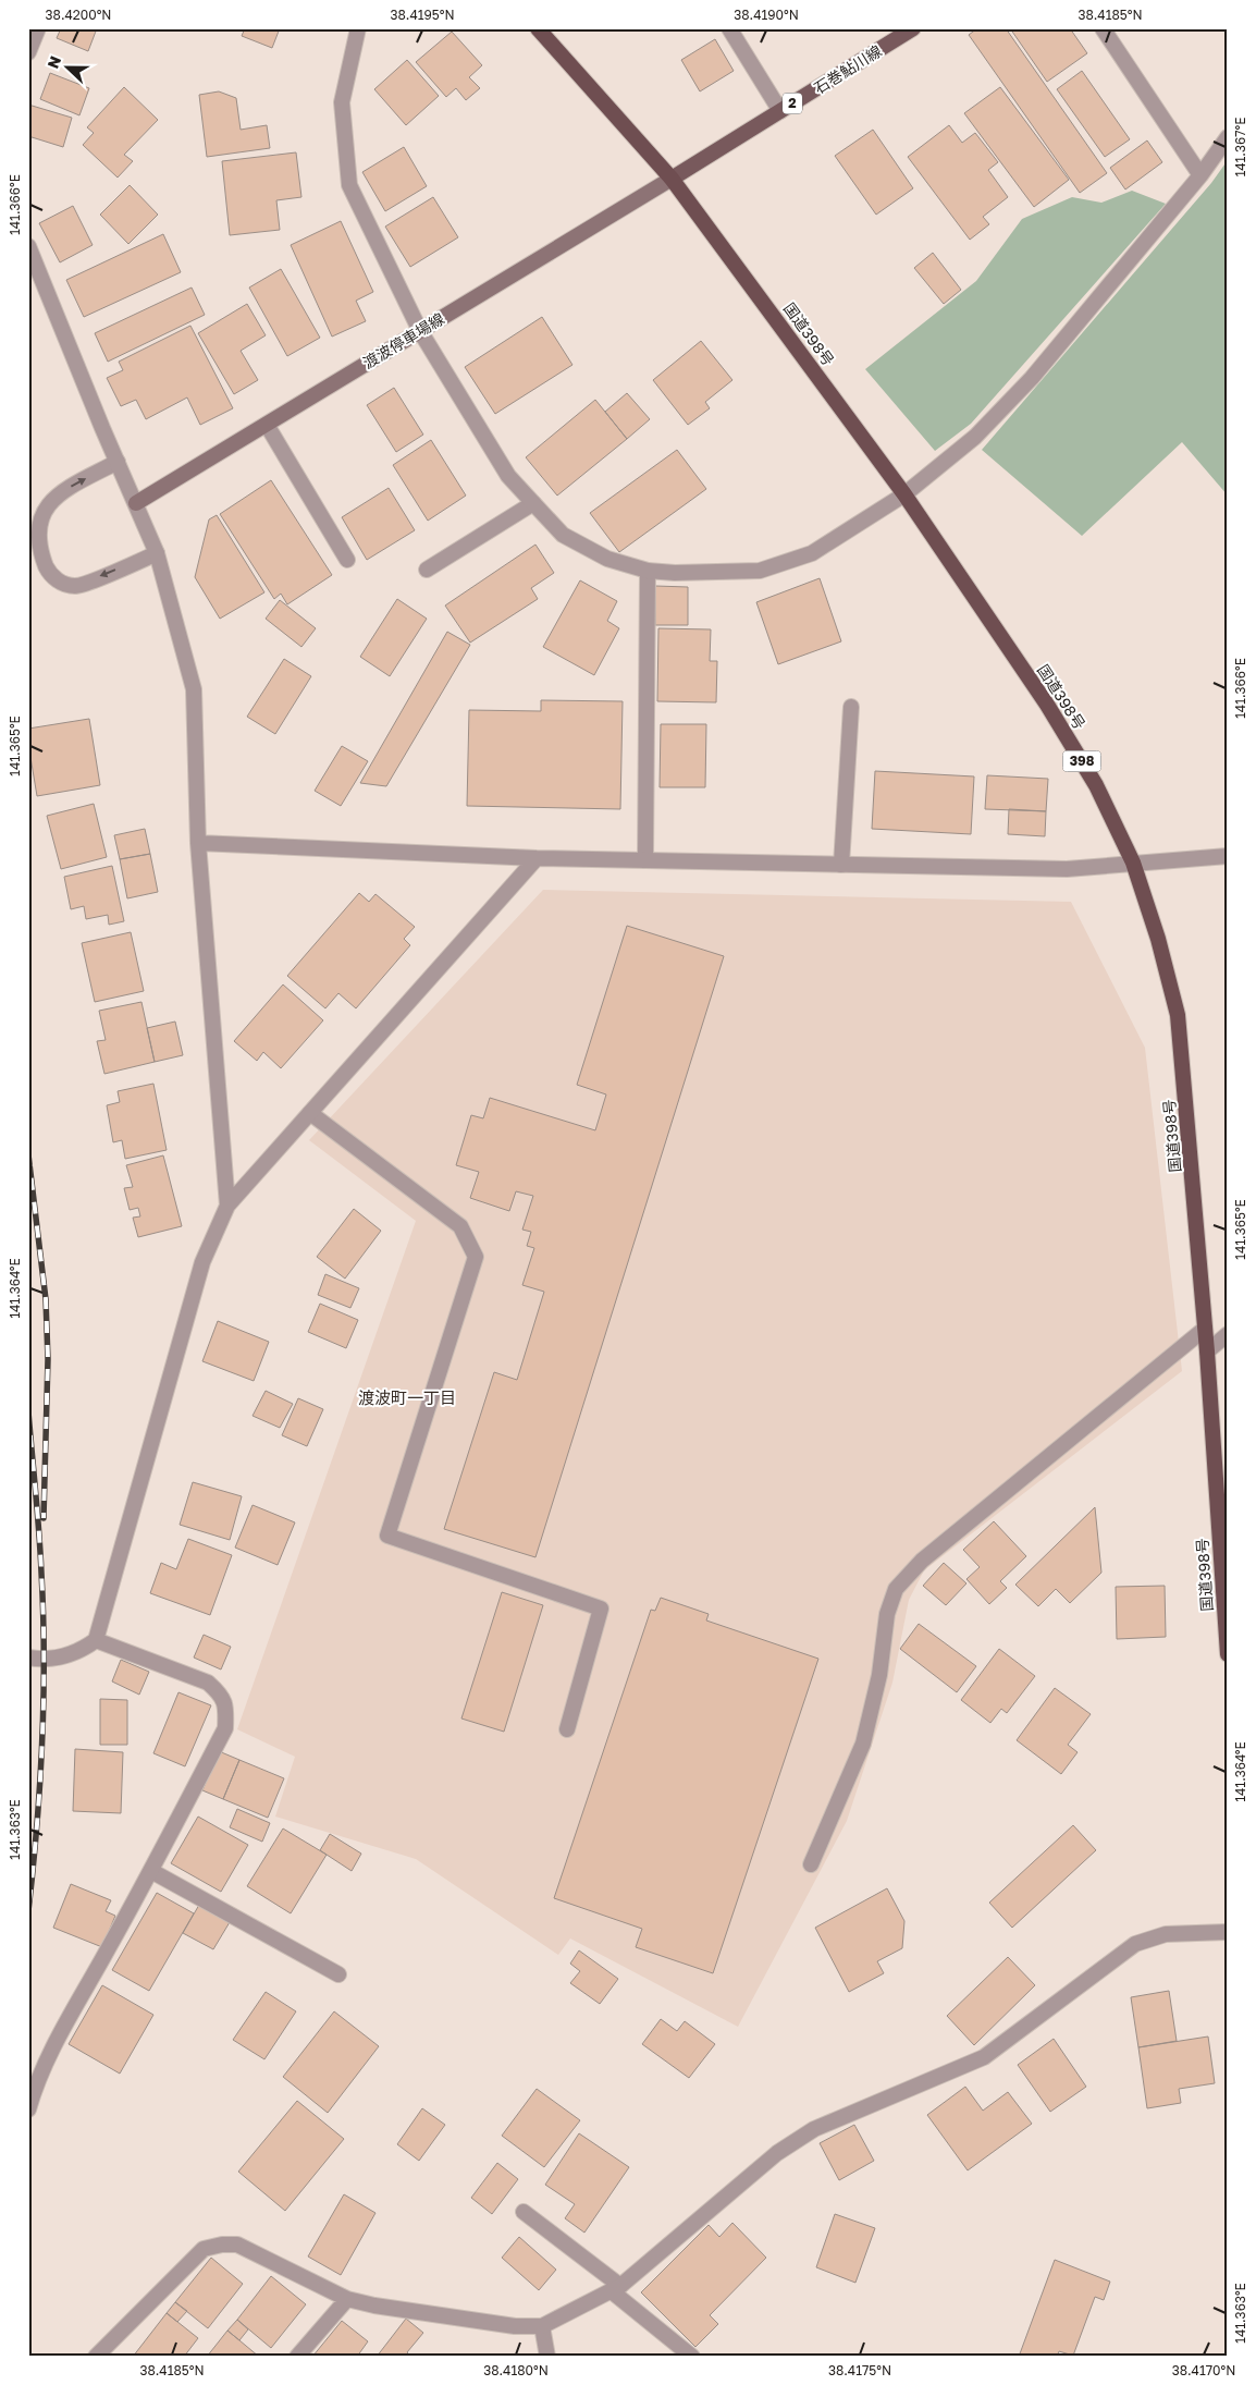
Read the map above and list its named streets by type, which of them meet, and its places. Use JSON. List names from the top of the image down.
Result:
{
  "streets": {
    "highway": ["国道398号", "398"],
    "main road": ["石巻鮎川線", "2", "渡波停車場線"]
  },
  "crossings": [
    ["石巻鮎川線", "国道398号"],
    ["石巻鮎川線", "渡波停車場線"],
    ["国道398号", "渡波停車場線"]
  ],
  "districts": ["渡波町一丁目"],
  "north": "left",
  "coordinates": [
    "38.4200°N",
    "38.4195°N",
    "38.4190°N",
    "38.4185°N",
    "141.367°E",
    "141.366°E",
    "141.365°E",
    "141.364°E",
    "141.363°E",
    "38.4180°N",
    "38.4175°N",
    "38.4170°N"
  ]
}
